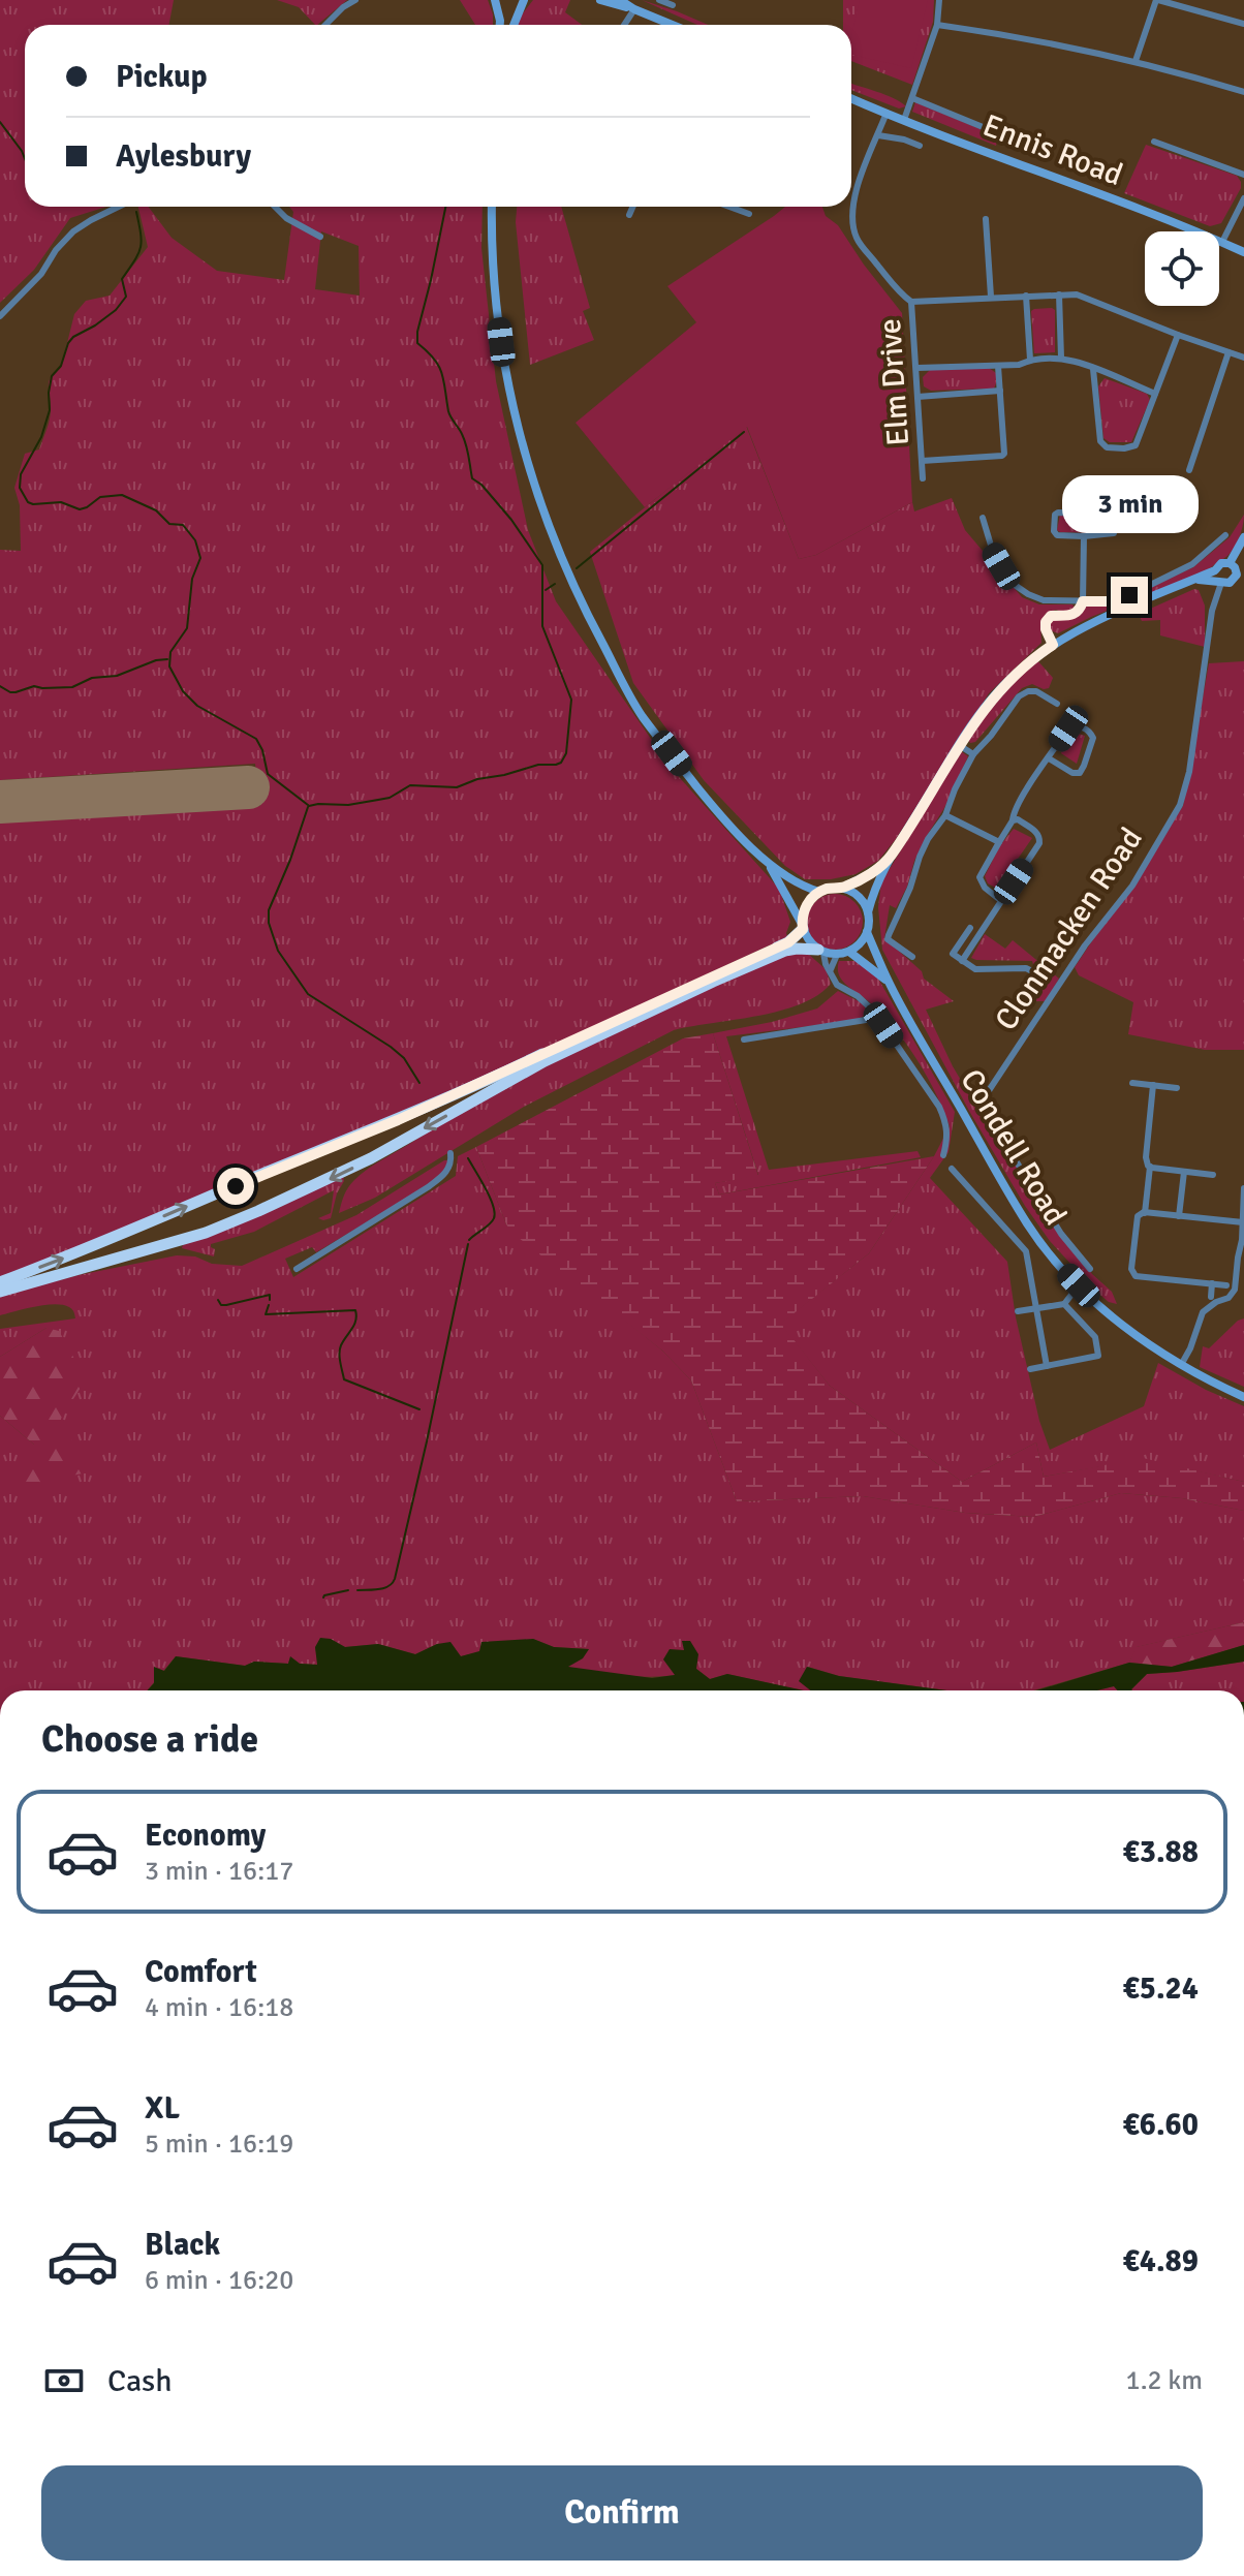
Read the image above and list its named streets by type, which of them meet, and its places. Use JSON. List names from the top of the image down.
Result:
{
  "streets": {
    "main road": ["Ennis Road", "Condell Road"],
    "street": ["Elm Drive", "Clonmacken Road"]
  },
  "crossings": [
    ["Ennis Road", "Elm Drive"]
  ],
  "page": {
    "banner": ["Pickup", "Aylesbury"],
    "bubble": "3 min",
    "heading": "Choose a ride",
    "list": [
      {
        "name": "Economy",
        "note": "3 min · 16:17",
        "value": "€3.88"
      },
      {
        "name": "Comfort",
        "note": "4 min · 16:18",
        "value": "€5.24"
      },
      {
        "name": "XL",
        "note": "5 min · 16:19",
        "value": "€6.60"
      },
      {
        "name": "Black",
        "note": "6 min · 16:20",
        "value": "€4.89"
      }
    ],
    "pay": ["Cash", "1.2 km"],
    "buttons": "Confirm"
  }
}
